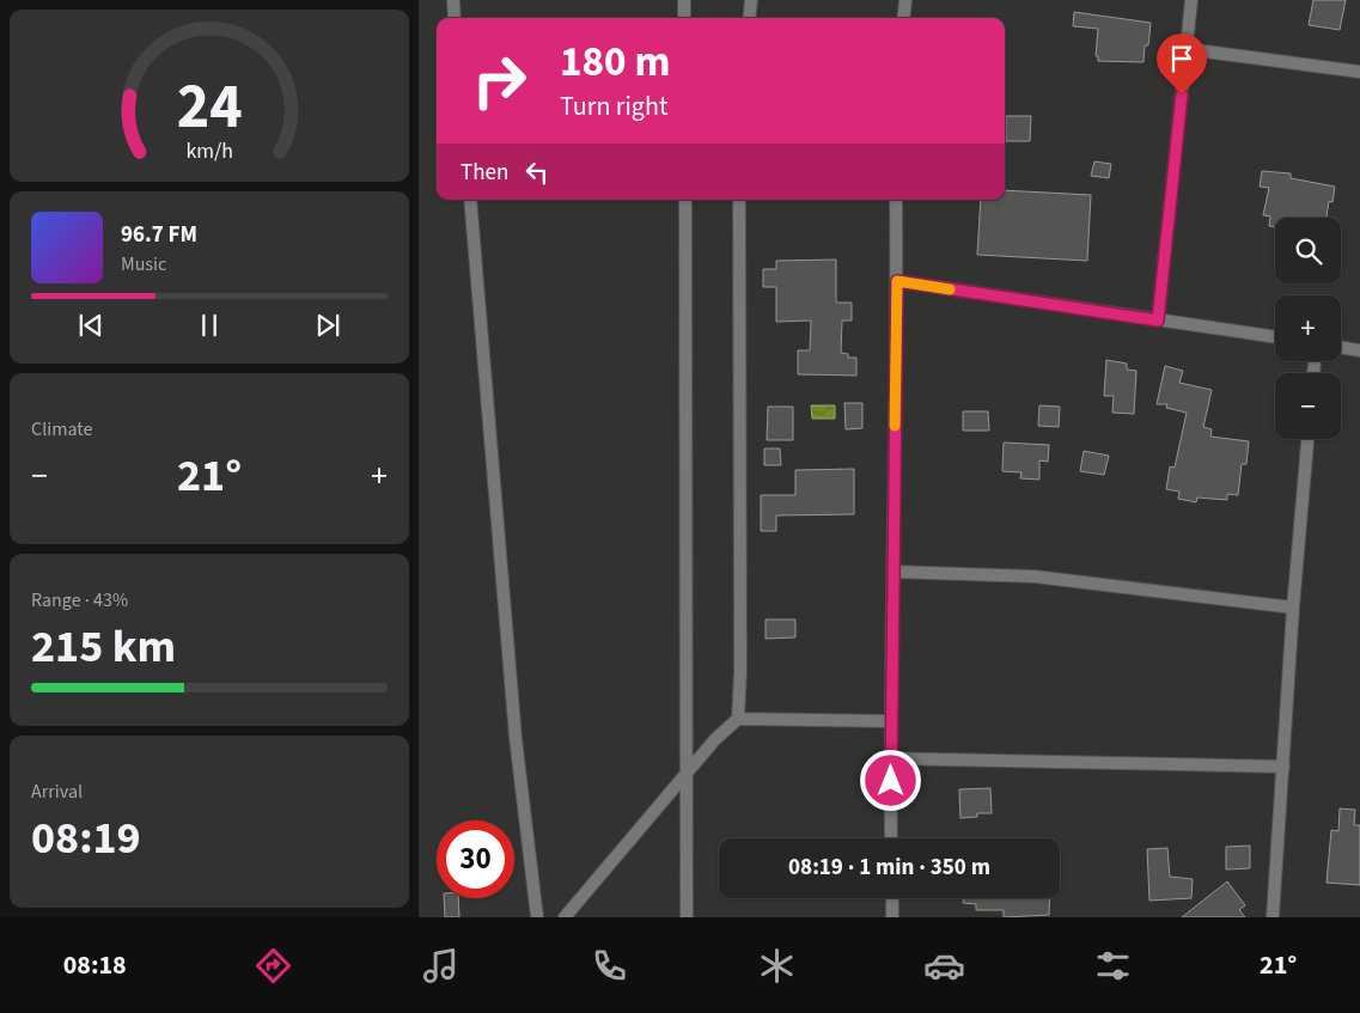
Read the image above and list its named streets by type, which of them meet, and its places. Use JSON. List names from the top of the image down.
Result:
{
  "page": {
    "turn": ["180 m", "Turn right"],
    "then": "Then",
    "song": ["96.7 FM", "Music"],
    "map_buttons": ["+", "−"],
    "tile": [
      "Climate",
      ["Range · 43%", "215 km"],
      ["Arrival", "08:19"]
    ],
    "heat": ["−", "21°", "+"],
    "limit": "30",
    "trip": "08:19 · 1 min · 350 m",
    "tabs": ["08:18", "21°"],
    "gauge": ["24", "km/h"]
  }
}
